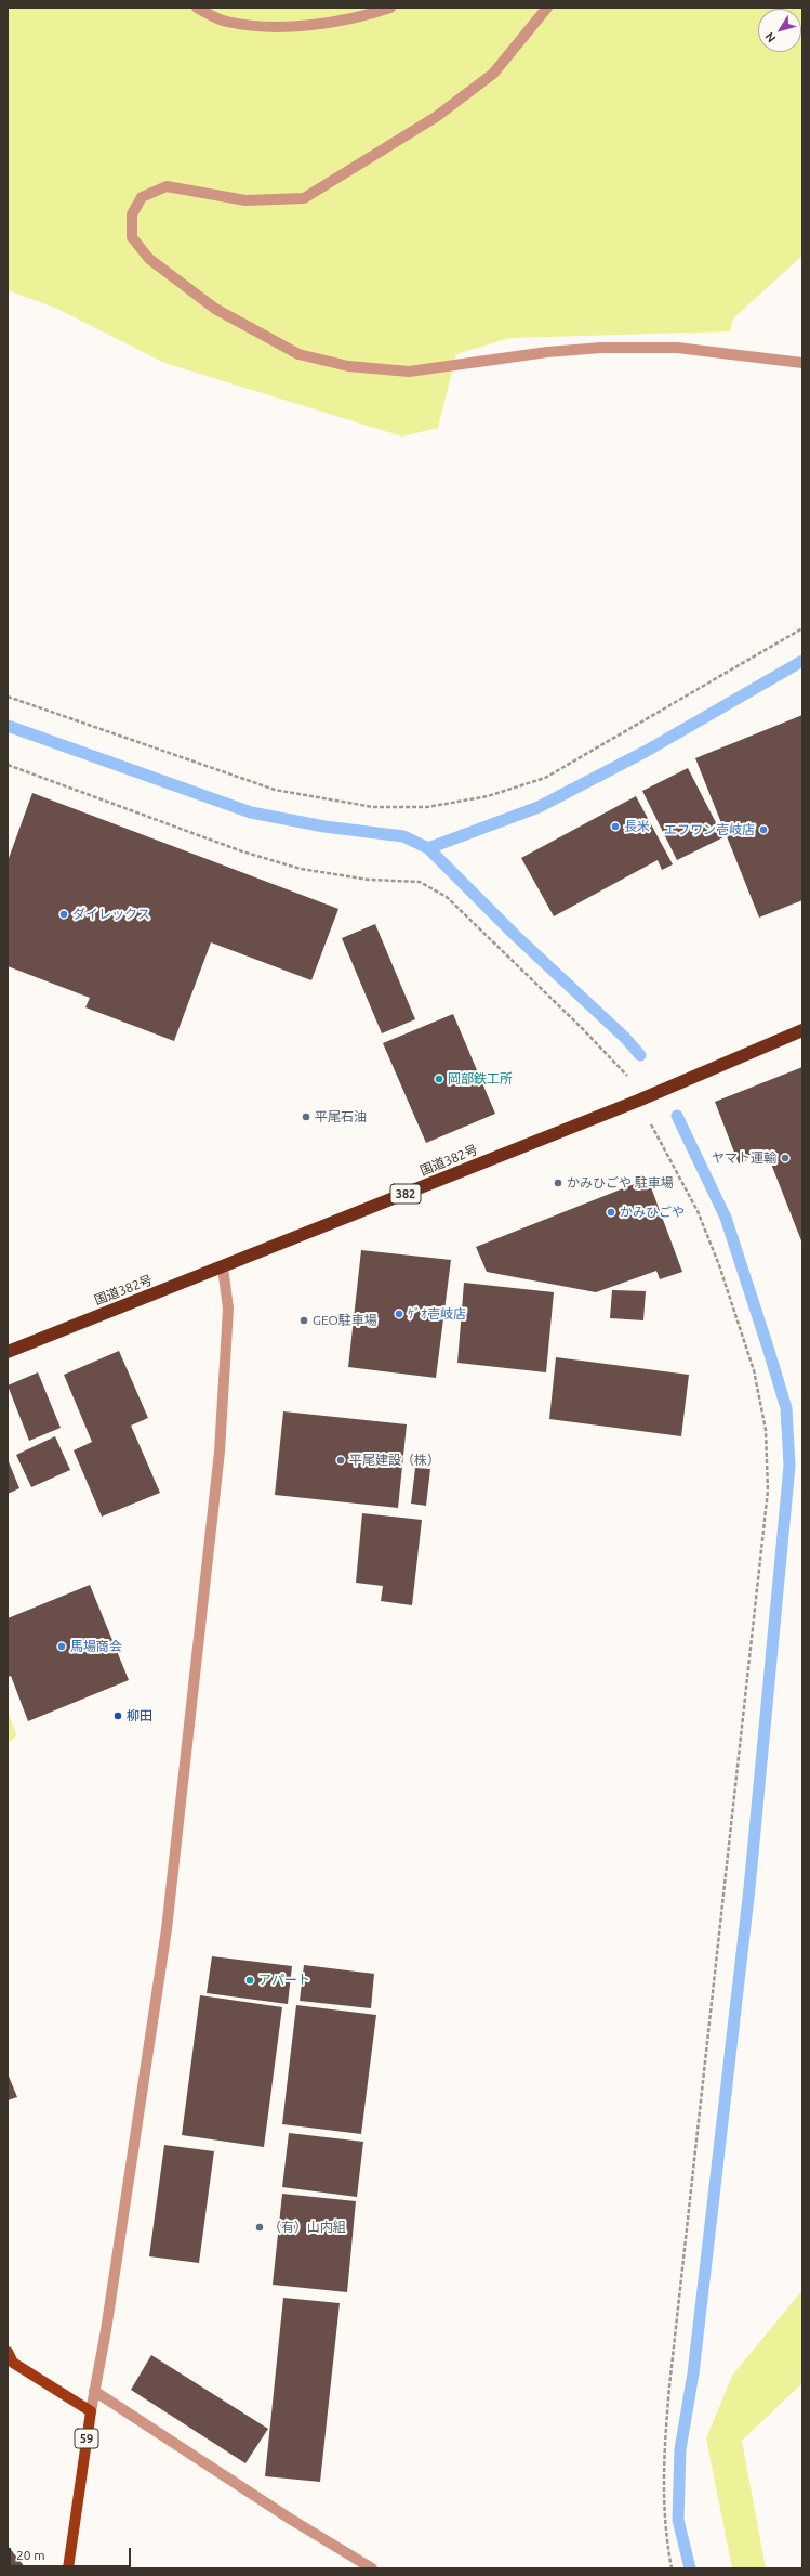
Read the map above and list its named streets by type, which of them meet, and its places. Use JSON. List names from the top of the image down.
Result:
{
  "streets": {
    "highway": ["国道382号", "382"],
    "main road": ["59"]
  },
  "places": [
    "長米",
    "エフワン壱岐店",
    "ダイレックス",
    "岡部鉄工所",
    "平尾石油",
    "ヤマト運輸",
    "かみひごや 駐車場",
    "かみひごや",
    "ｹﾞｵ壱岐店",
    "GEO駐車場",
    "平尾建設（株）",
    "馬場商会",
    "柳田",
    "アパート",
    "（有）山内組"
  ],
  "scale_bar": "20 m",
  "north": "bottom left"
}
